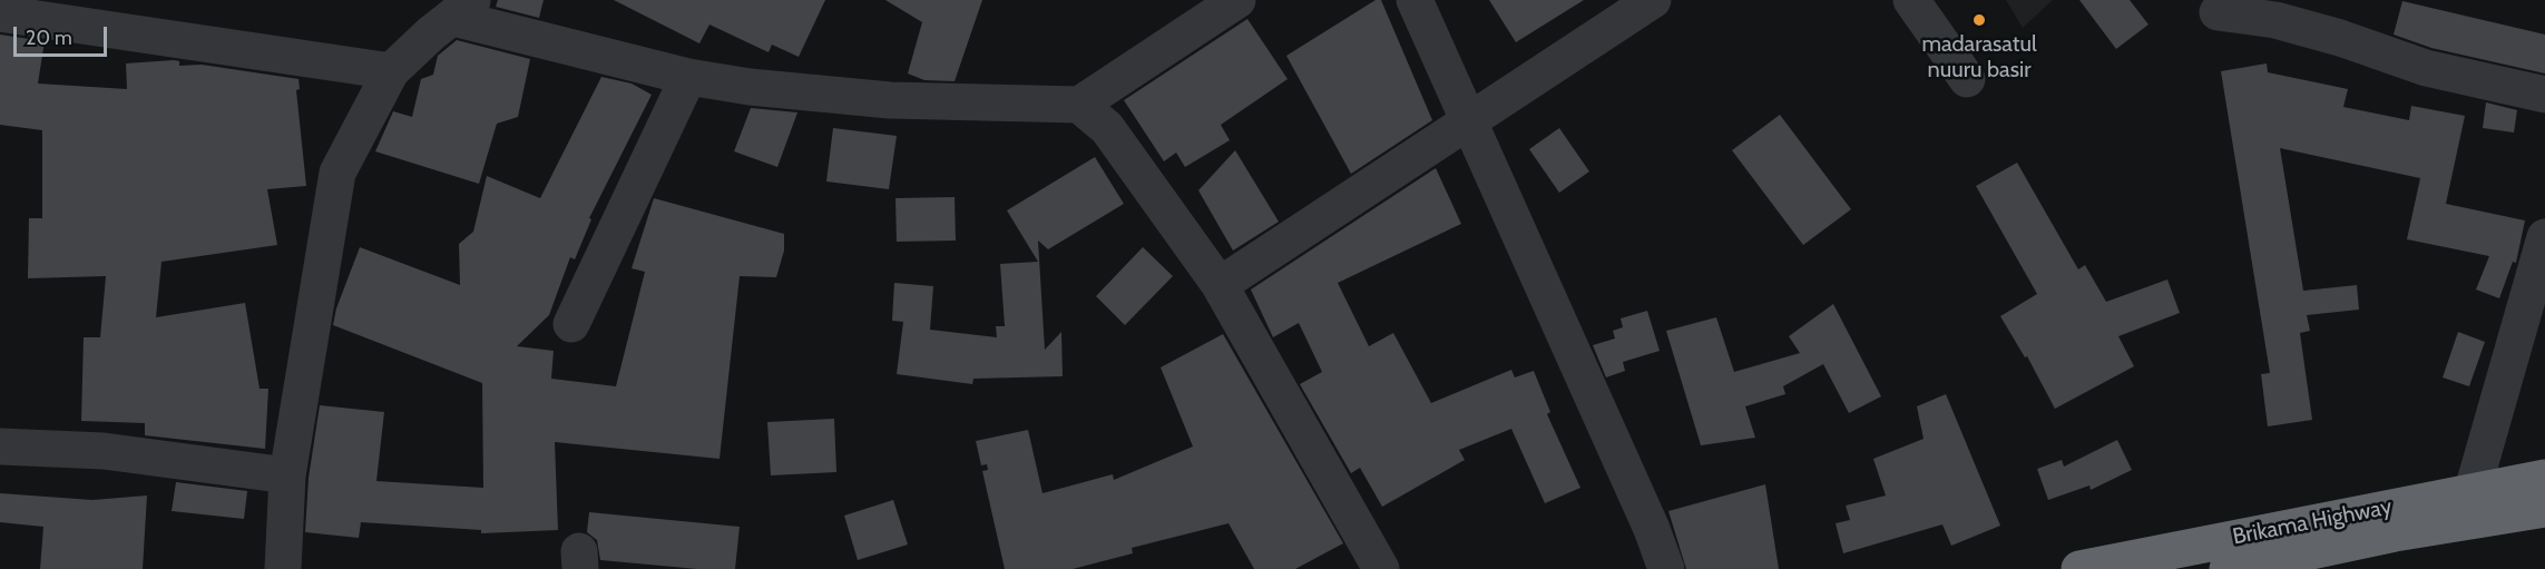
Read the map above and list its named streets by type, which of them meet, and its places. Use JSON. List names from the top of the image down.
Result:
{
  "streets": {
    "highway": ["Brikama Highway"]
  },
  "places": ["madarasatul nuuru basir"],
  "scale_bar": "20 m"
}
